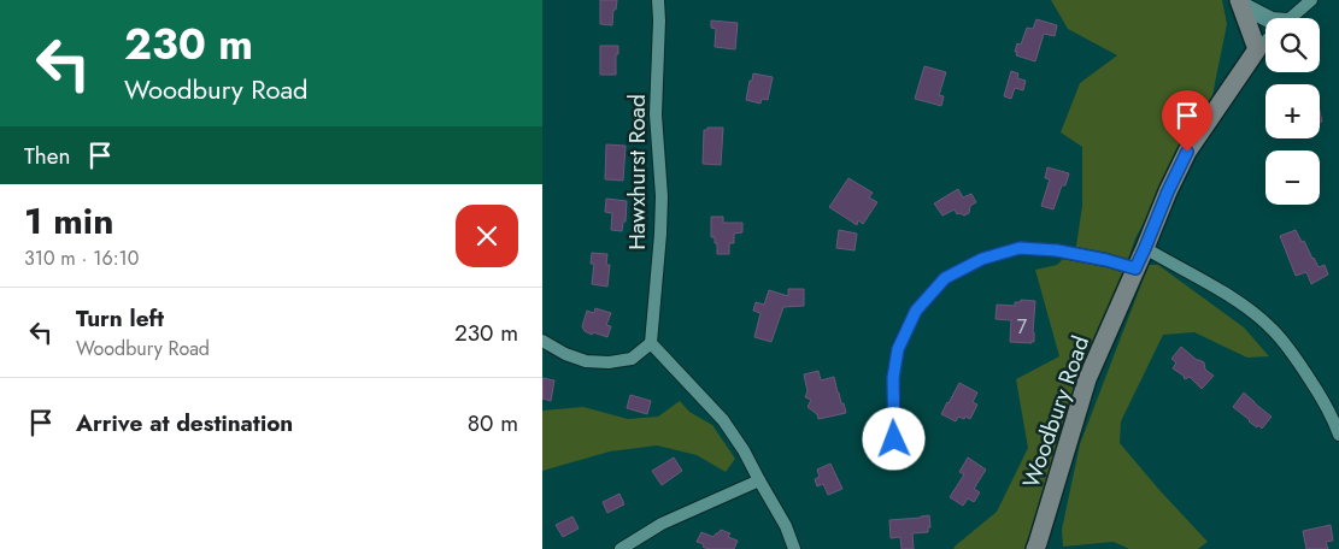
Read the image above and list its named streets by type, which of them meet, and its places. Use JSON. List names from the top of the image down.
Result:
{
  "streets": {
    "main road": ["Woodbury Road"],
    "street": ["Hawxhurst Road"]
  },
  "house_numbers": ["7"],
  "page": {
    "turn": ["230 m", "Woodbury Road"],
    "map_buttons": ["+", "−"],
    "then": "Then",
    "heading": ["1 min", "310 m · 16:10"],
    "list": [
      {
        "name": "Turn left",
        "note": "Woodbury Road",
        "value": "230 m"
      },
      {
        "name": "Arrive at destination",
        "value": "80 m"
      }
    ]
  }
}
